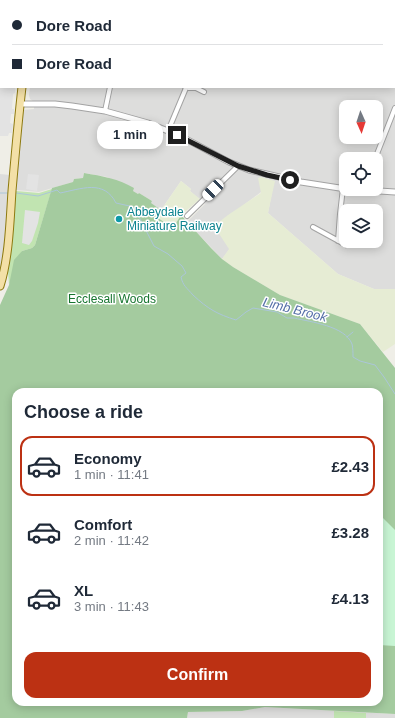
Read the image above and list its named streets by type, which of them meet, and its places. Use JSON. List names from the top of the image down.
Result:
{
  "water": ["Limb Brook"],
  "parks": ["Ecclesall Woods"],
  "places": ["Abbeydale Miniature Railway"],
  "north": "bottom",
  "page": {
    "banner": ["Dore Road", "Dore Road"],
    "bubble": "1 min",
    "heading": "Choose a ride",
    "list": [
      {
        "name": "Economy",
        "note": "1 min · 11:41",
        "value": "£2.43"
      },
      {
        "name": "Comfort",
        "note": "2 min · 11:42",
        "value": "£3.28"
      },
      {
        "name": "XL",
        "note": "3 min · 11:43",
        "value": "£4.13"
      }
    ],
    "buttons": "Confirm"
  }
}
